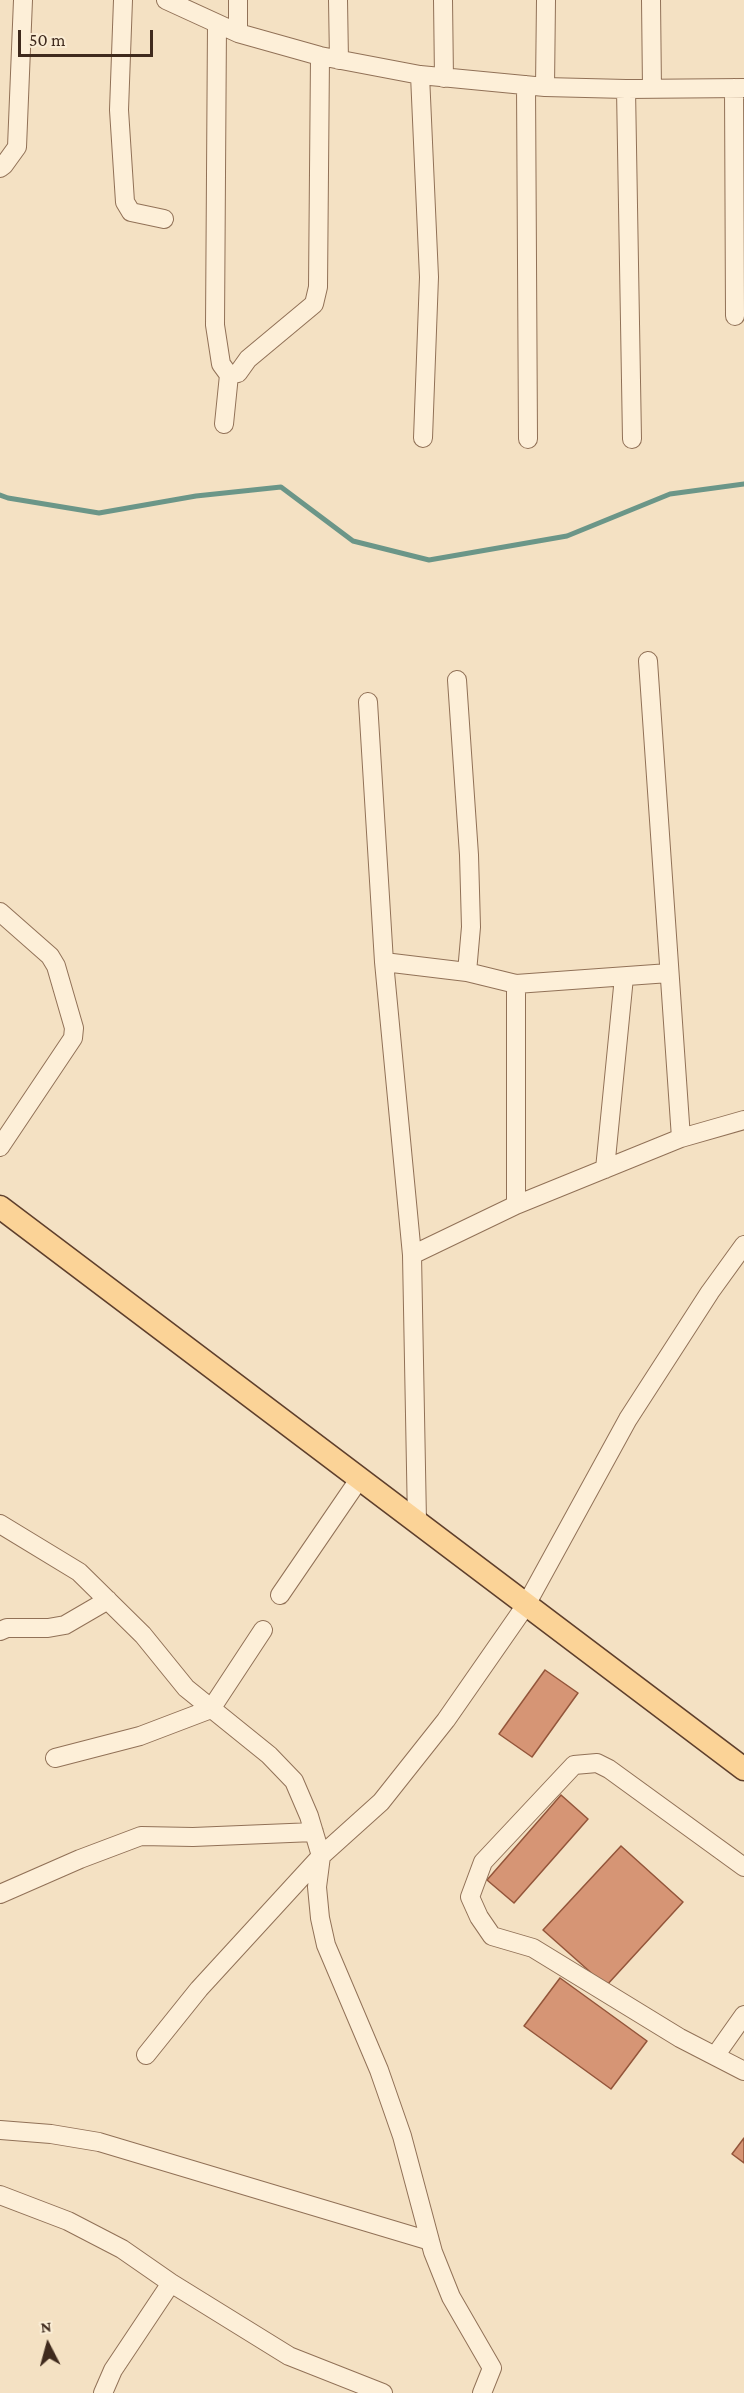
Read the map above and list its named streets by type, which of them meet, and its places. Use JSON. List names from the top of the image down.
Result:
{
  "scale_bar": "50 m",
  "north": "top"
}
